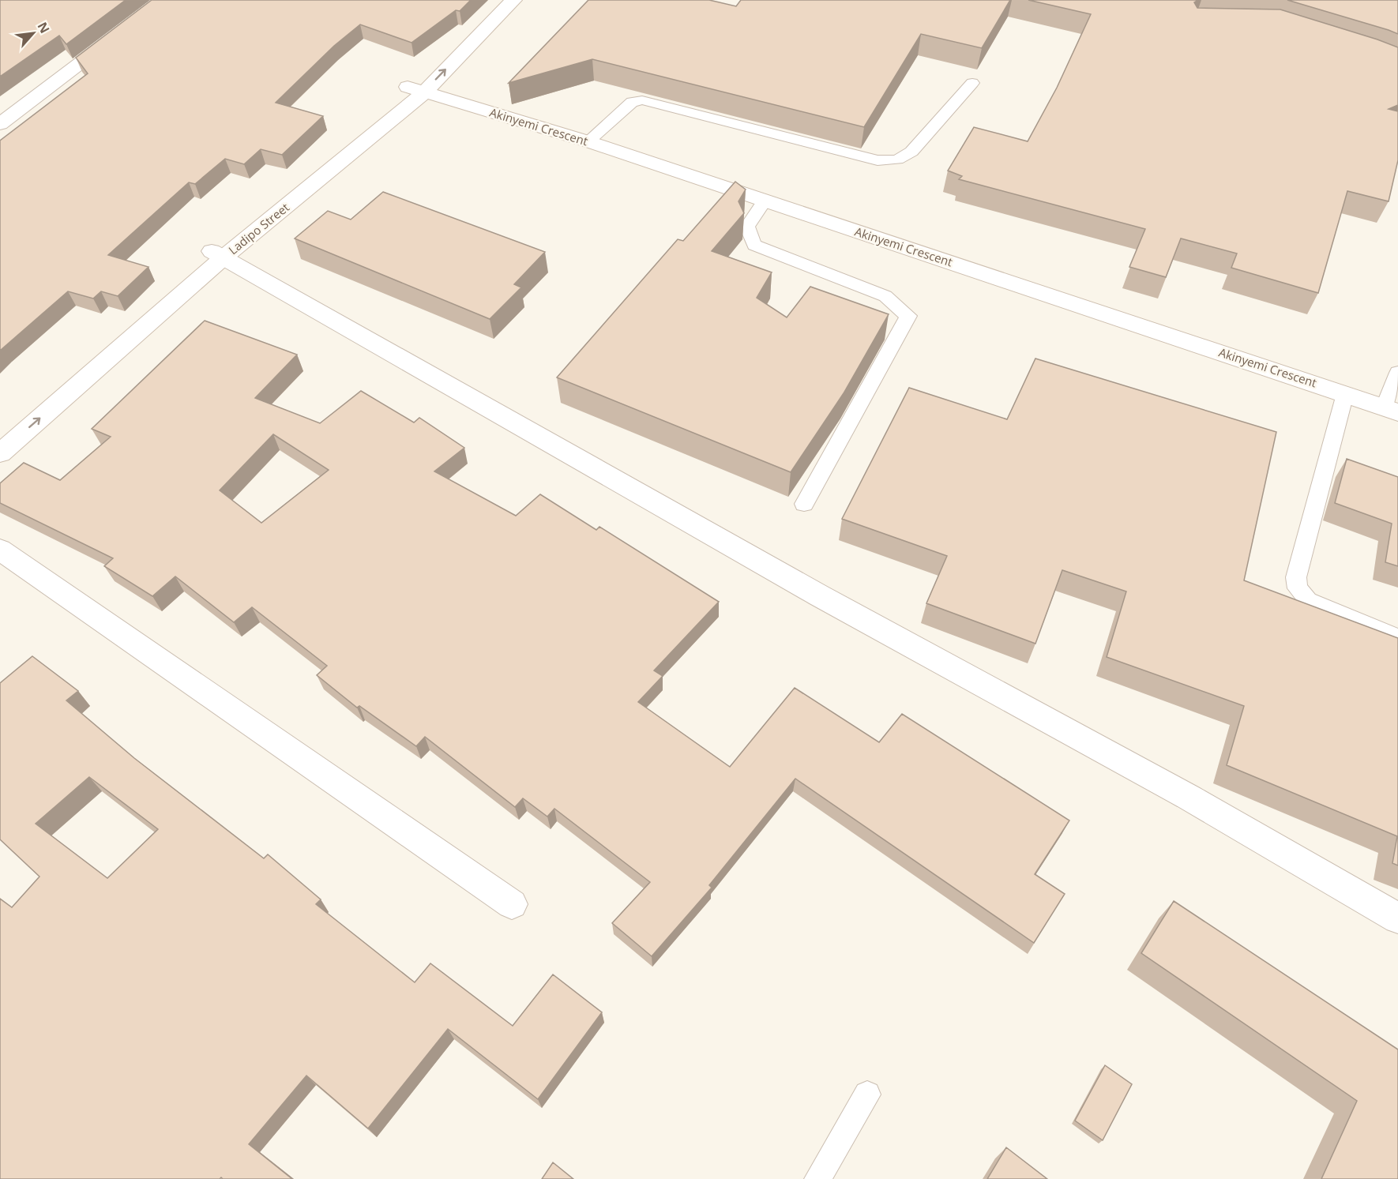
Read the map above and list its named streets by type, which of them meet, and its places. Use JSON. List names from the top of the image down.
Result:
{
  "streets": {
    "street": ["Akinyemi Crescent", "Ladipo Street"]
  },
  "crossings": [
    ["Akinyemi Crescent", "Ladipo Street"]
  ],
  "north": "top right"
}
